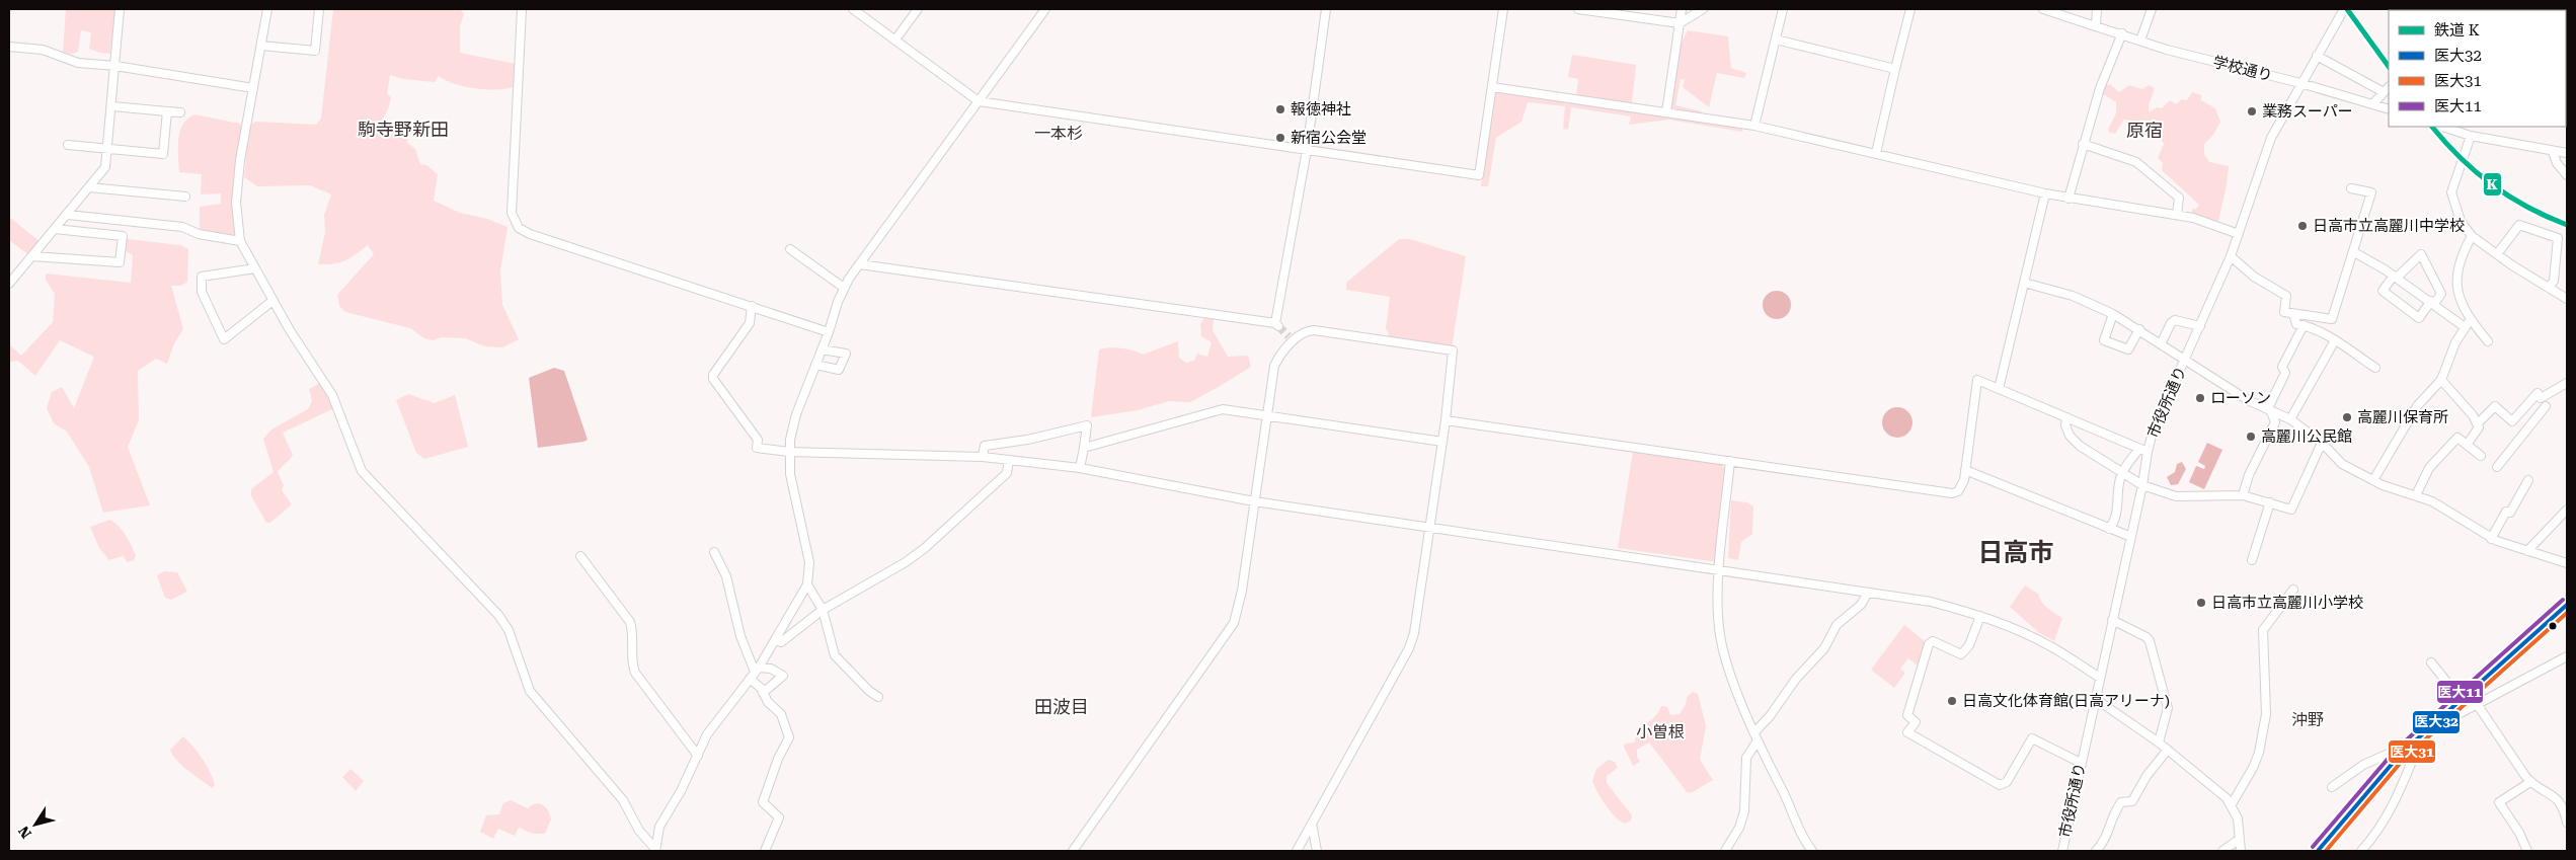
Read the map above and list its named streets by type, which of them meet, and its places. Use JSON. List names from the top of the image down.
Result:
{
  "streets": {
    "street": ["学校通り", "市役所通り"]
  },
  "crossings": [
    ["学校通り", "市役所通り"]
  ],
  "districts": [
    "駒寺野新田",
    "原宿",
    "一本杉",
    "日高市",
    "田波目",
    "沖野",
    "小曽根"
  ],
  "places": [
    "報徳神社",
    "業務スーパー",
    "新宿公会堂",
    "日高市立高麗川中学校",
    "ローソン",
    "高麗川保育所",
    "高麗川公民館",
    "日高市立高麗川小学校",
    "日高文化体育館(日高アリーナ)"
  ],
  "lines": [
    "rail line K",
    "transit line 医大11",
    "transit line 医大32",
    "transit line 医大31"
  ],
  "legend": [
    "鉄道 K",
    "医大32",
    "医大31",
    "医大11"
  ],
  "north": "bottom left"
}
